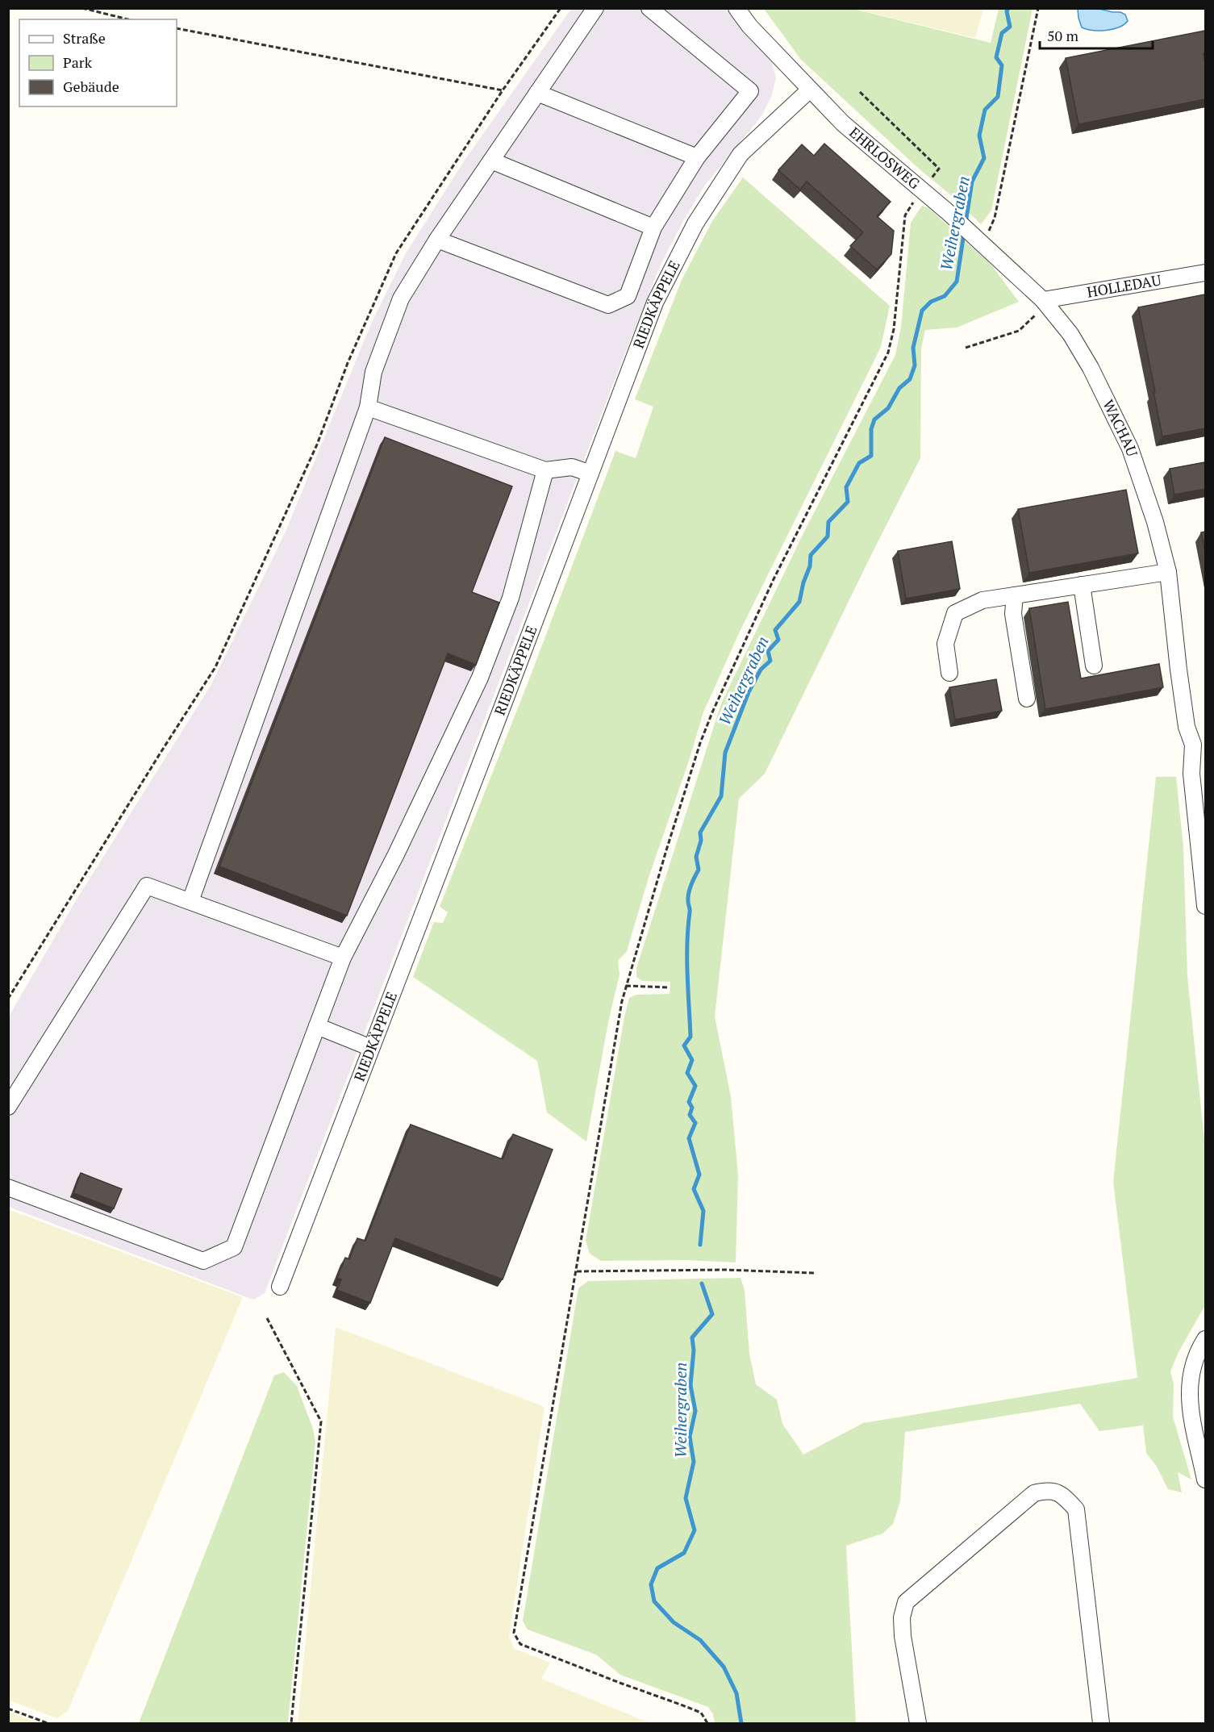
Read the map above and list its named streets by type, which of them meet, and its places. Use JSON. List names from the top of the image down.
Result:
{
  "streets": {
    "street": [
      "EHRLOSWEG",
      "HOLLEDAU",
      "RIEDKÄPPELE",
      "WACHAU"
    ]
  },
  "crossings": [
    ["EHRLOSWEG", "HOLLEDAU"],
    ["EHRLOSWEG", "RIEDKÄPPELE"],
    ["EHRLOSWEG", "WACHAU"],
    ["HOLLEDAU", "WACHAU"]
  ],
  "water": ["Weihergraben"],
  "legend": ["Straße", "Park", "Gebäude"],
  "scale_bar": "50 m"
}
